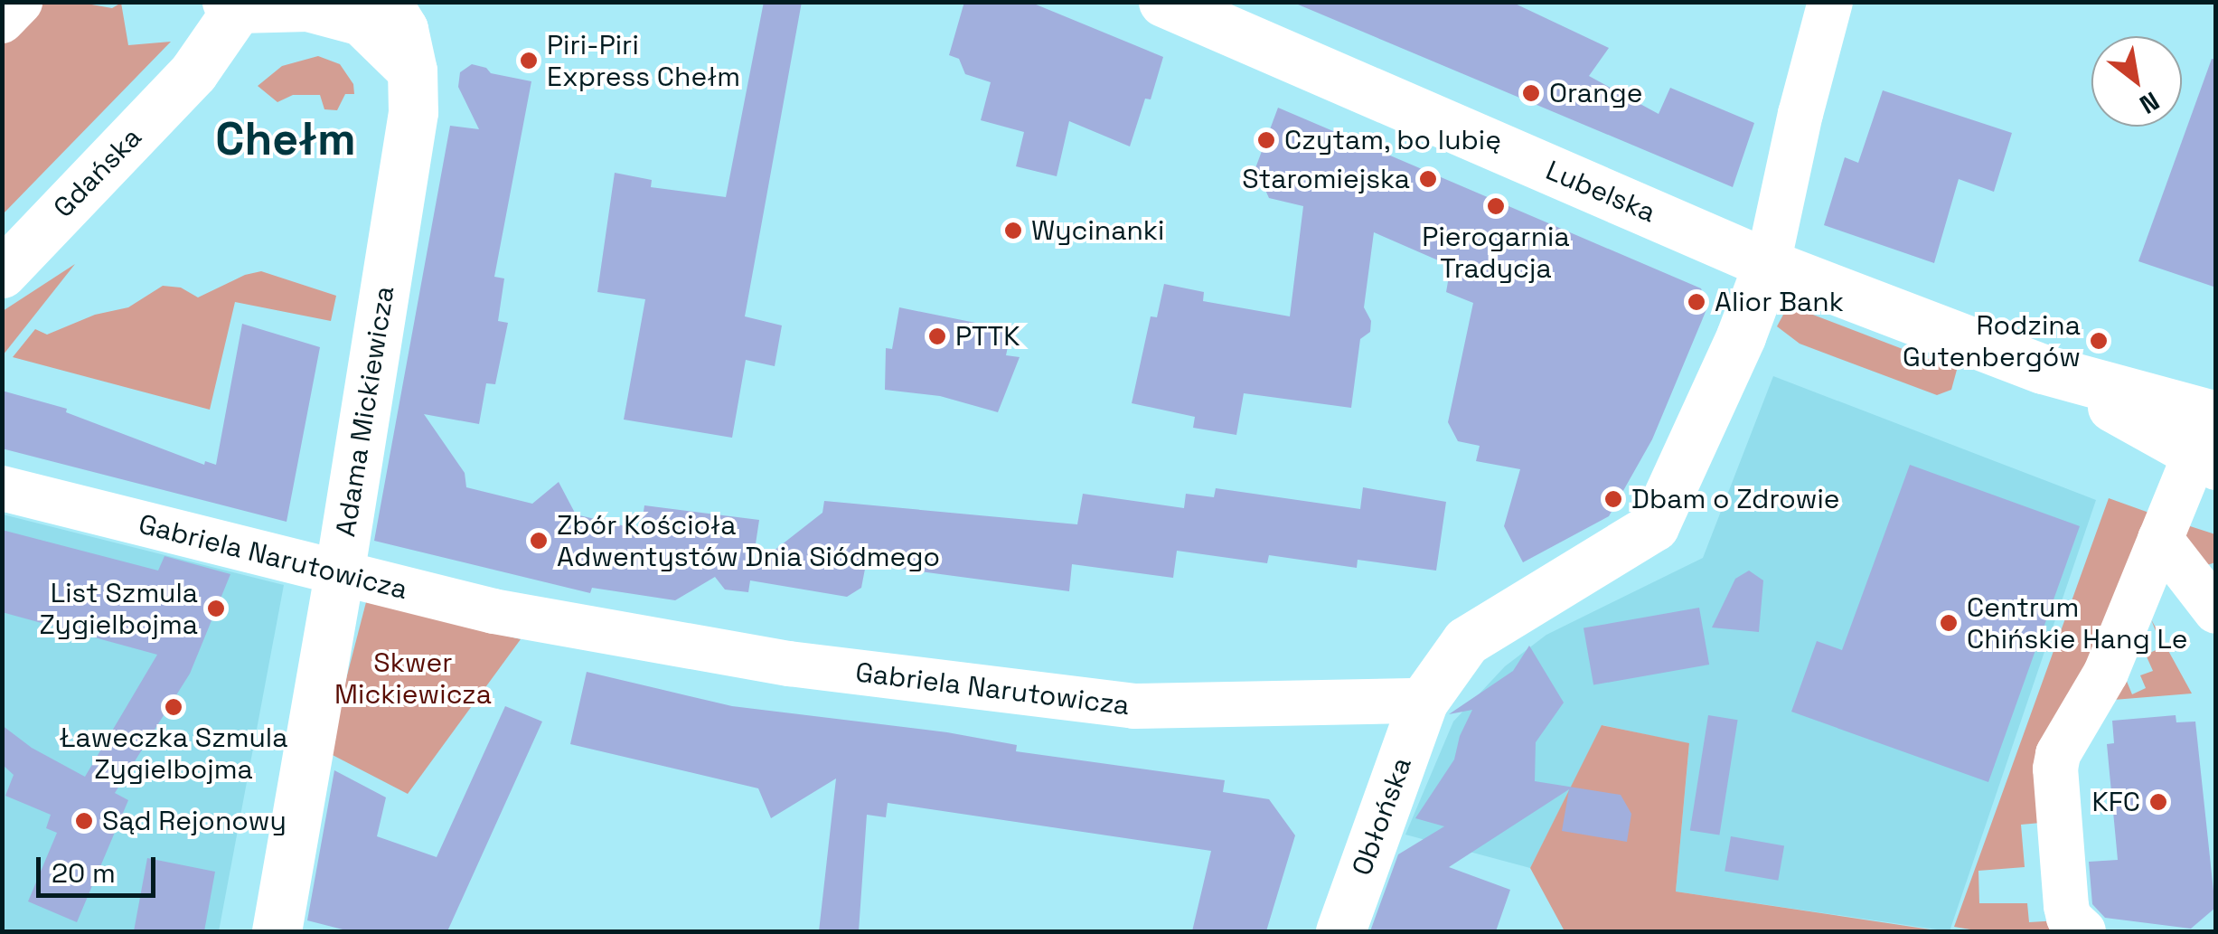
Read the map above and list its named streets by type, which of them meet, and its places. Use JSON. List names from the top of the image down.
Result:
{
  "streets": {
    "street": [
      "Gdańska",
      "Lubelska",
      "Adama Mickiewicza",
      "Gabriela Narutowicza",
      "Obłońska"
    ]
  },
  "crossings": [
    ["Adama Mickiewicza", "Gabriela Narutowicza"],
    ["Gabriela Narutowicza", "Obłońska"]
  ],
  "districts": ["Chełm"],
  "parks": ["Skwer Mickiewicza"],
  "places": [
    "Piri-Piri Express Chełm",
    "Orange",
    "Czytam, bo lubię",
    "Staromiejska",
    "Pierogarnia Tradycja",
    "Wycinanki",
    "Alior Bank",
    "PTTK",
    "Rodzina Gutenbergów",
    "Dbam o Zdrowie",
    "Zbór Kościoła Adwentystów Dnia Siódmego",
    "List Szmula Zygielbojma",
    "Centrum Chińskie Hang Le",
    "Ławeczka Szmula Zygielbojma",
    "KFC",
    "Sąd Rejonowy"
  ],
  "scale_bar": "20 m",
  "north": "bottom right"
}
